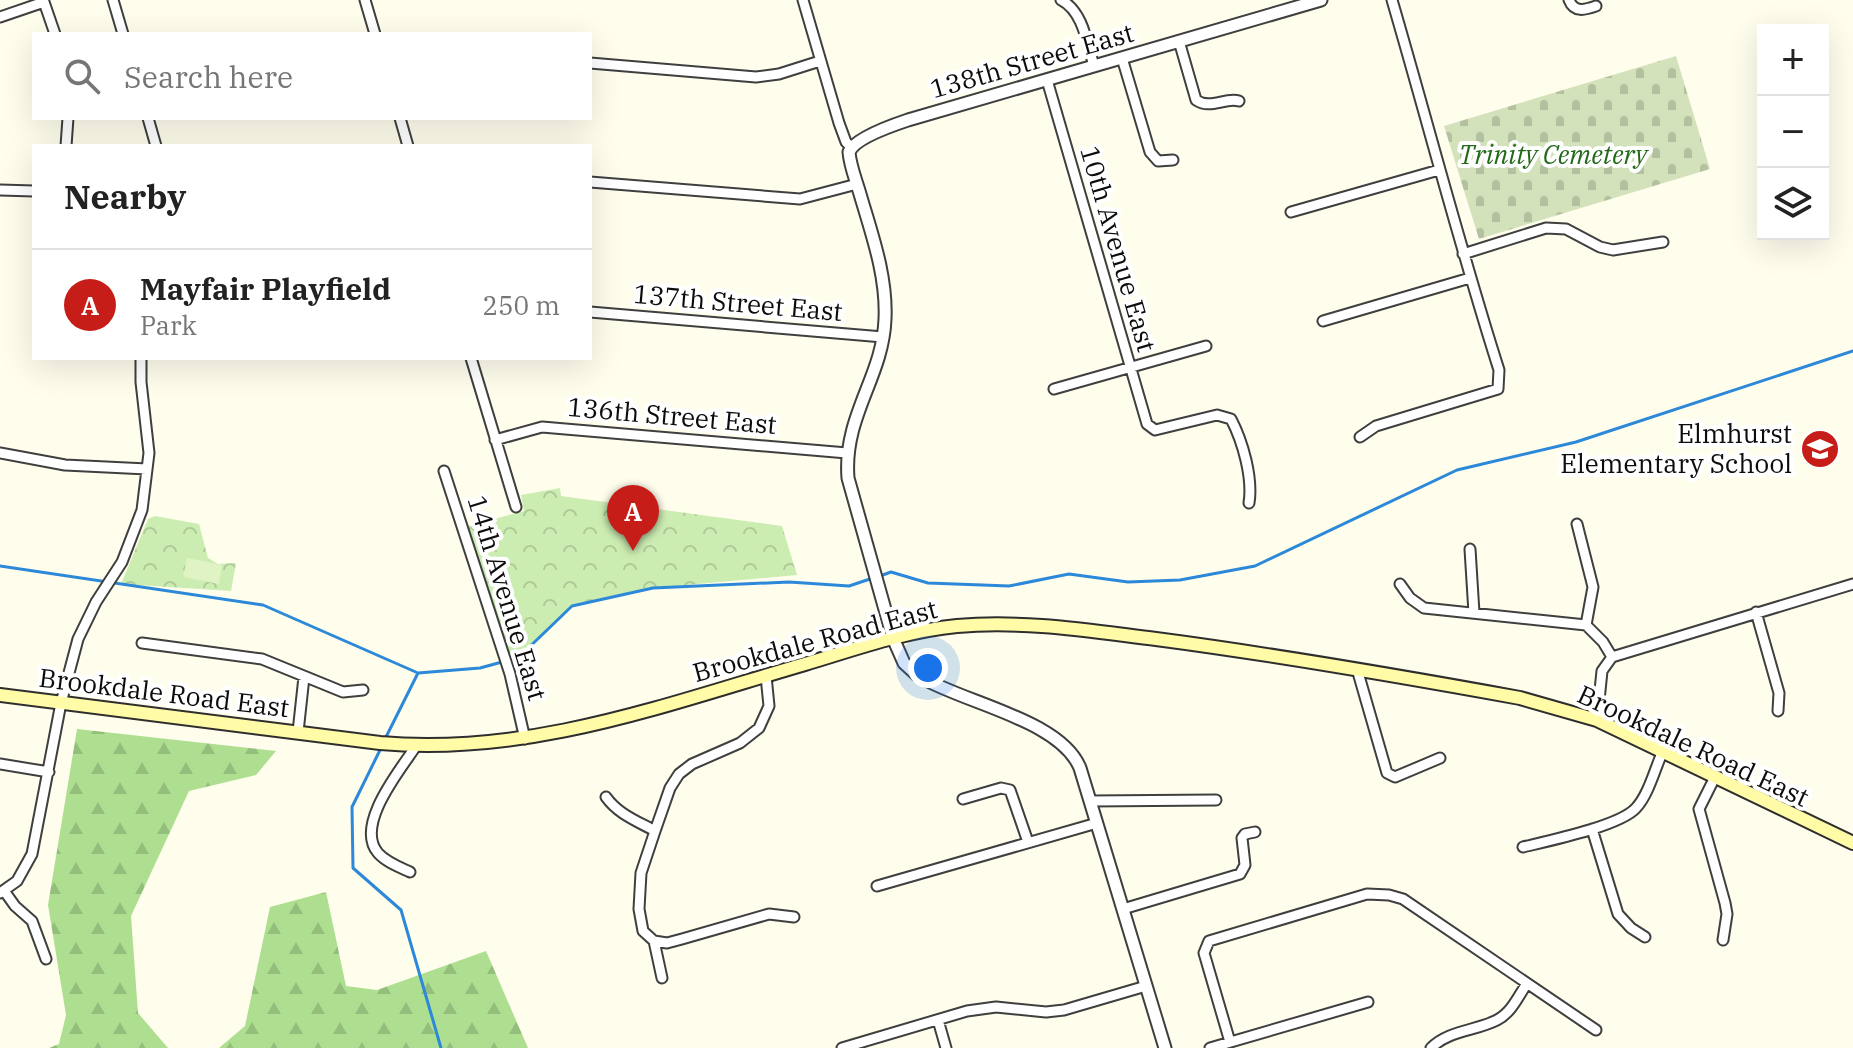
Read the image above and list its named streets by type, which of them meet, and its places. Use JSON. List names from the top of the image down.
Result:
{
  "streets": {
    "main road": ["Brookdale Road East"],
    "street": [
      "138th Street East",
      "10th Avenue East",
      "137th Street East",
      "136th Street East",
      "14th Avenue East"
    ]
  },
  "crossings": [
    ["138th Street East", "10th Avenue East"],
    ["14th Avenue East", "Brookdale Road East"]
  ],
  "parks": ["Trinity Cemetery"],
  "places": {
    "school or university": ["Elmhurst Elementary School"]
  },
  "page": {
    "map_buttons": ["+", "−"],
    "search": "Search here",
    "heading": "Nearby",
    "list": [
      {
        "mark": "A",
        "name": "Mayfair Playfield",
        "note": "Park",
        "value": "250 m"
      }
    ],
    "pins": "A"
  }
}
